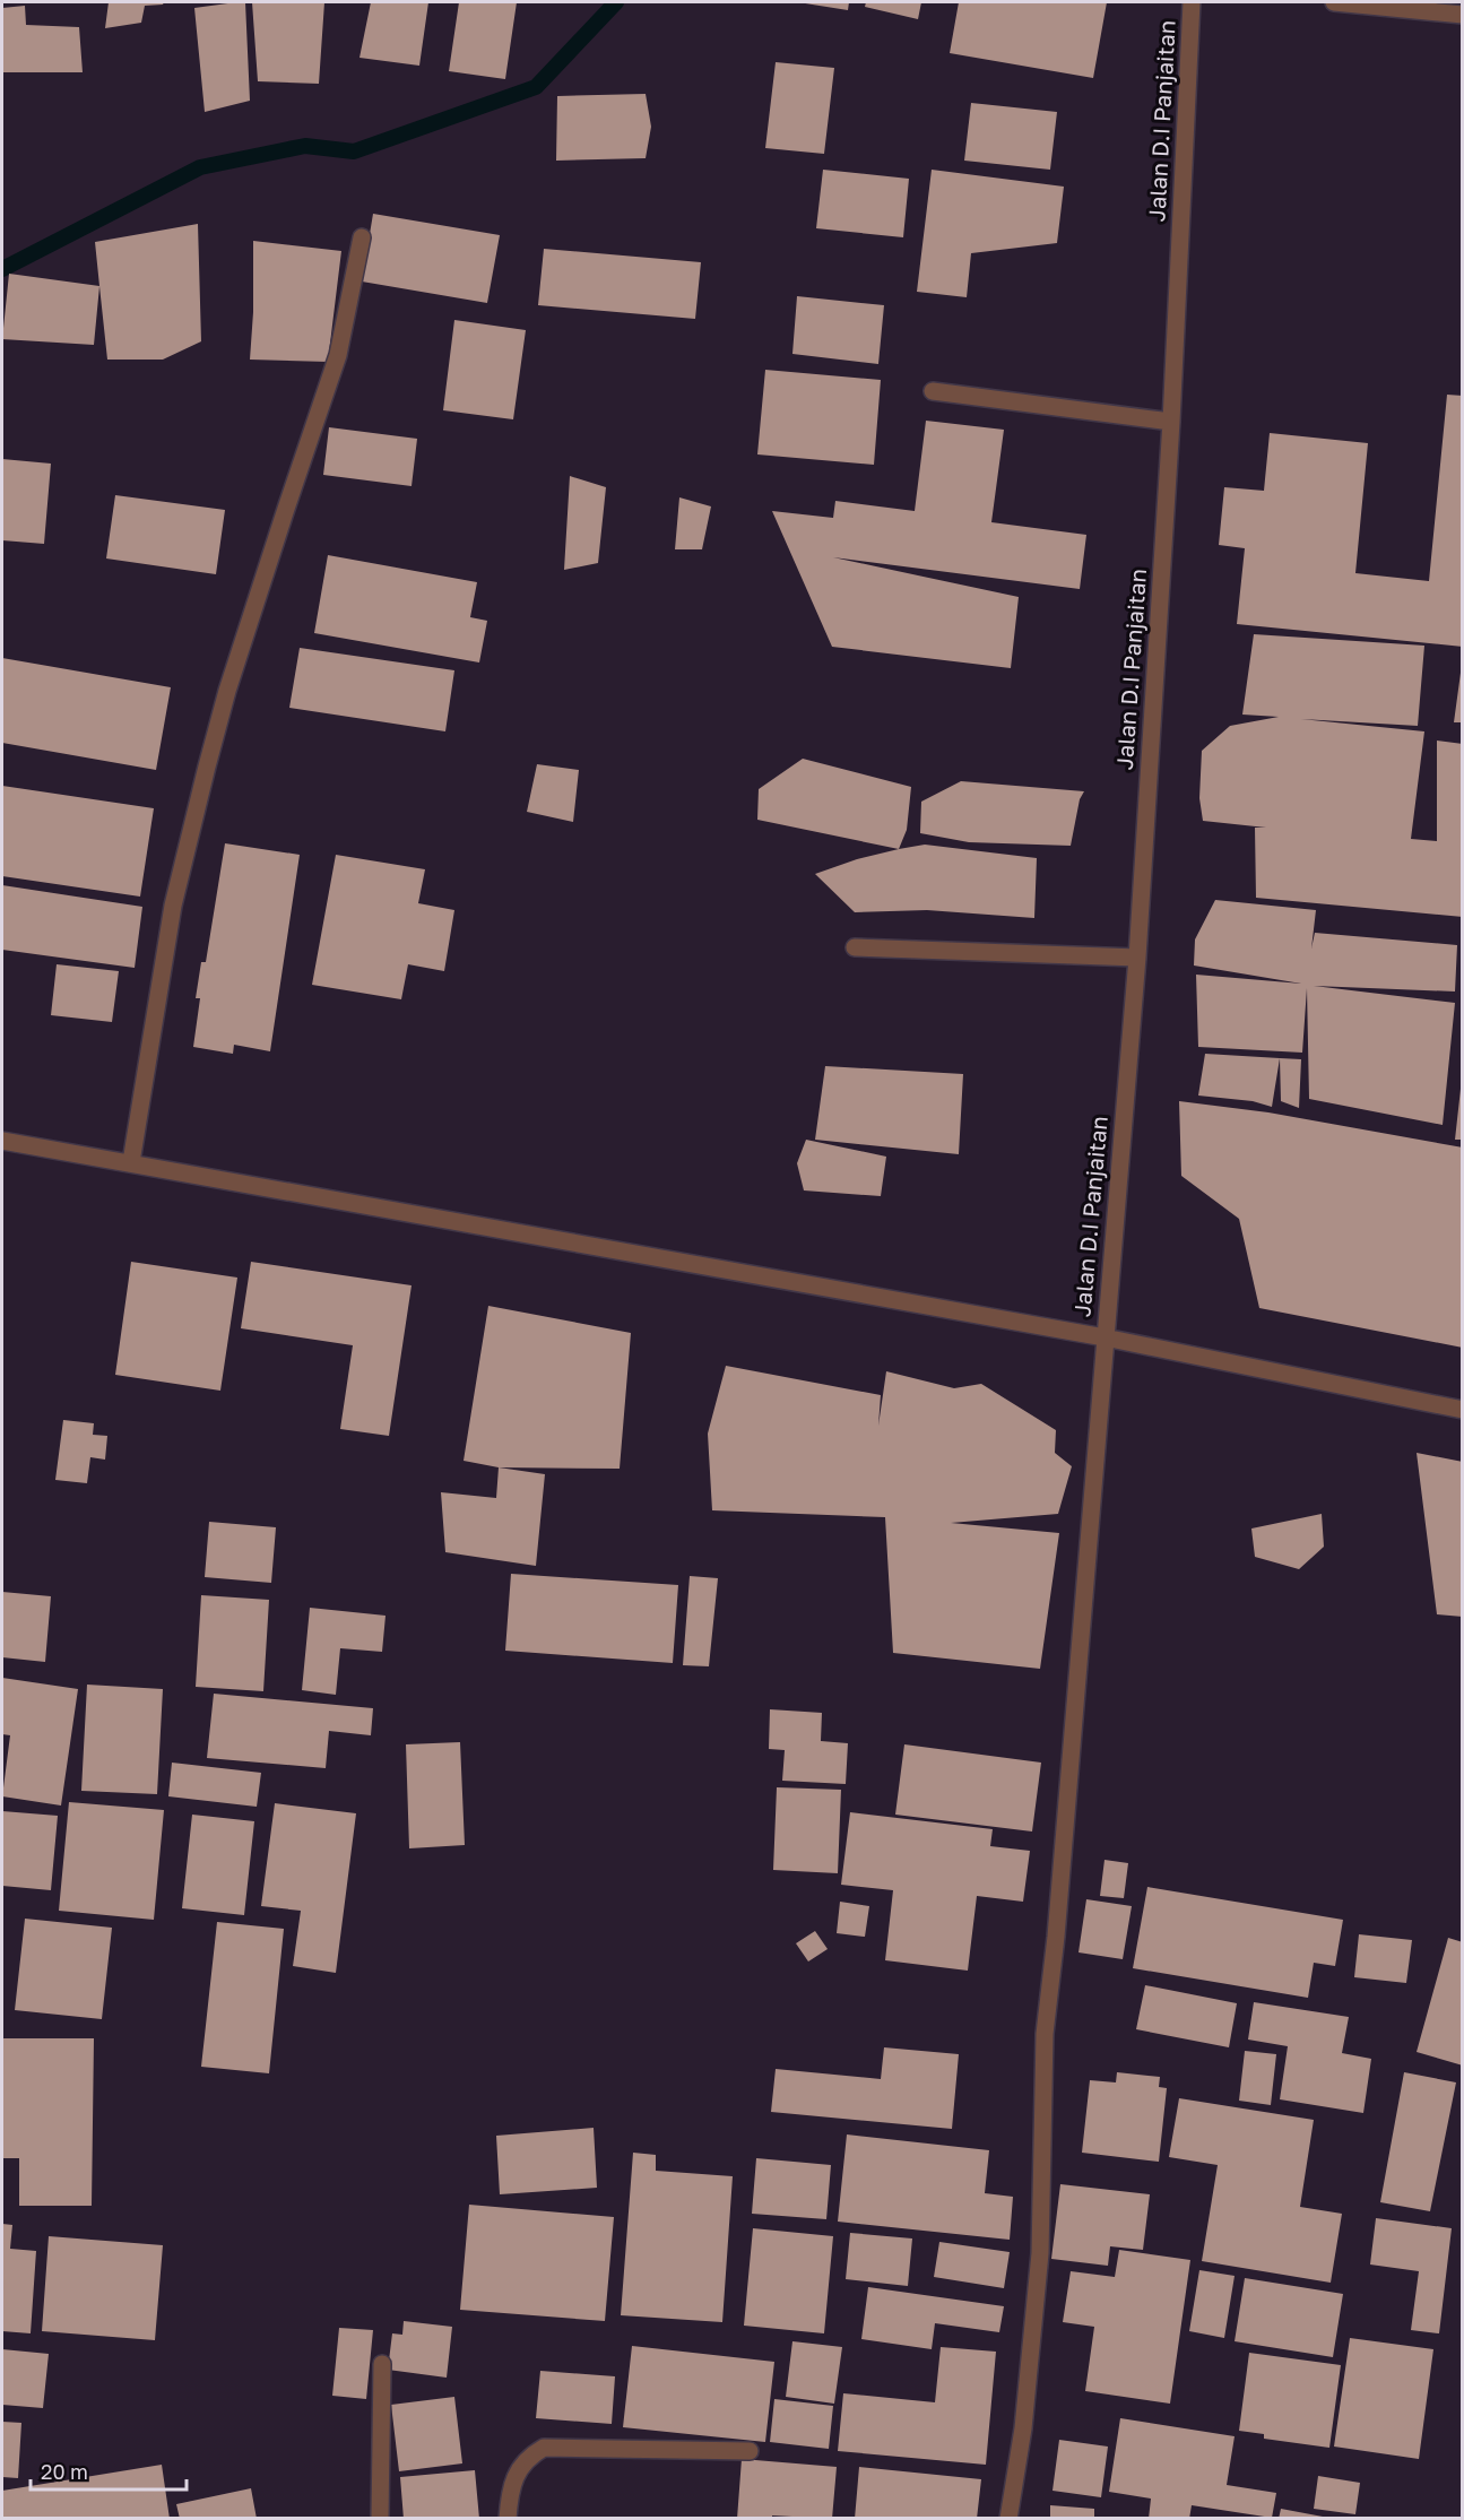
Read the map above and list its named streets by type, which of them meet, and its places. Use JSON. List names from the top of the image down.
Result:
{
  "streets": {
    "street": ["Jalan D.I Panjaitan"]
  },
  "scale_bar": "20 m"
}
